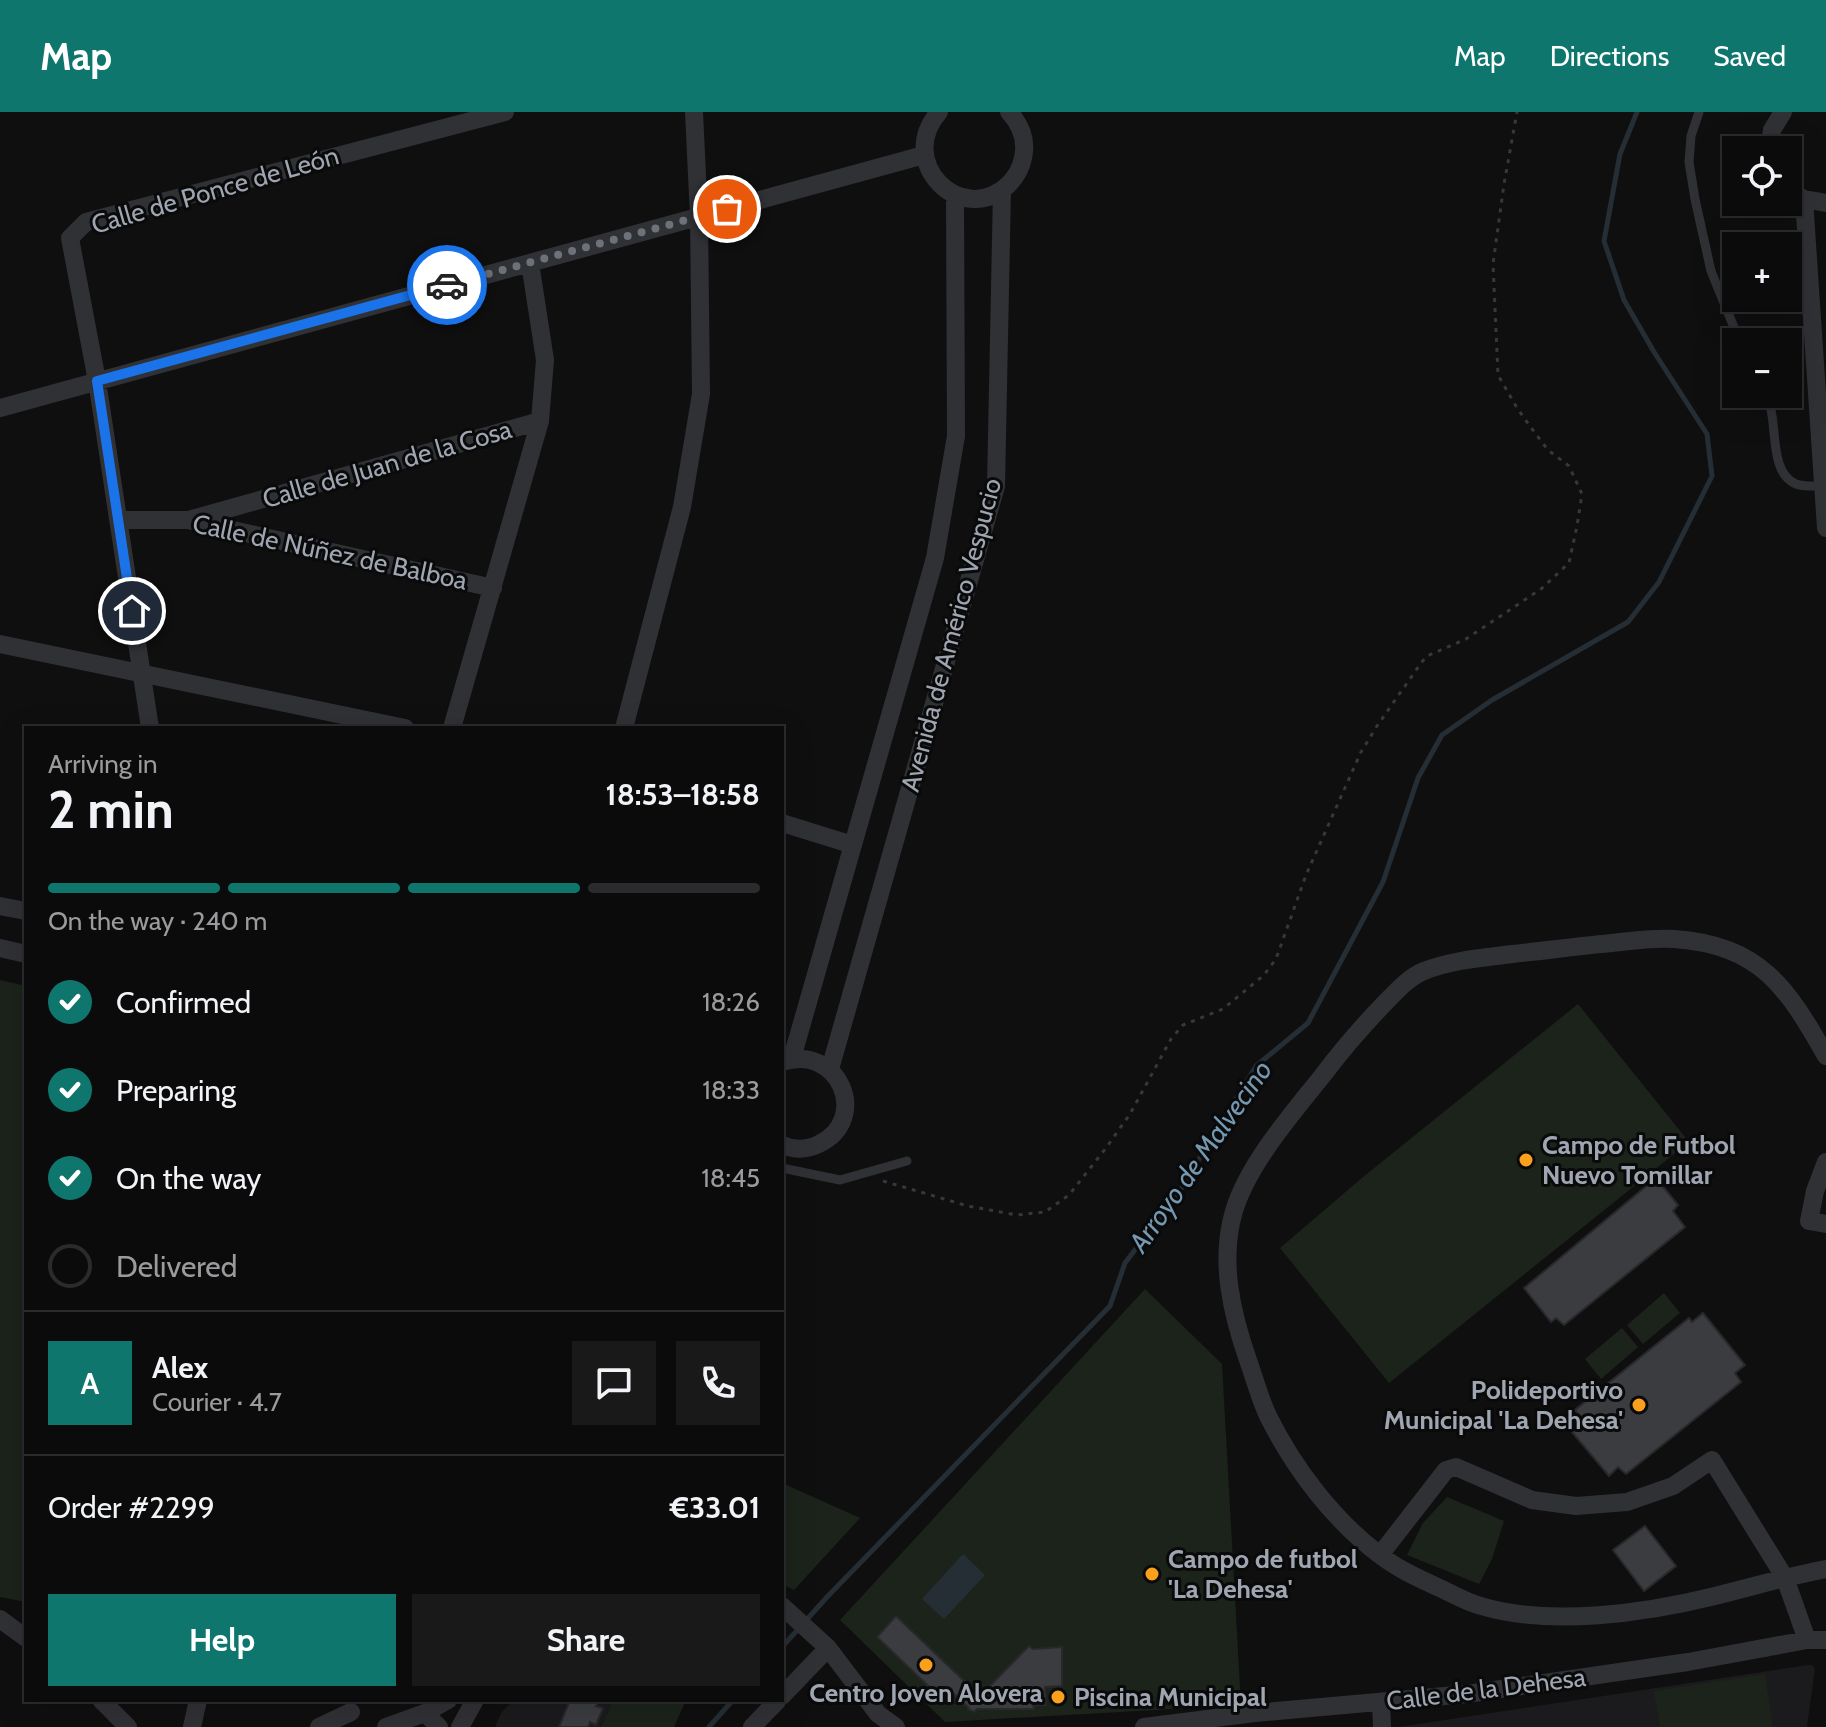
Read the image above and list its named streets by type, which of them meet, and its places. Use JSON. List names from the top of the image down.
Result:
{
  "streets": {
    "street": [
      "Calle de Ponce de León",
      "Calle de Juan de la Cosa",
      "Calle de Núñez de Balboa",
      "Avenida de Américo Vespucio",
      "Calle de la Dehesa"
    ]
  },
  "crossings": [
    ["Calle de Juan de la Cosa", "Calle de Núñez de Balboa"]
  ],
  "water": ["Arroyo de Malvecino"],
  "places": [
    "Campo de Futbol Nuevo Tomillar",
    "Polideportivo Municipal 'La Dehesa'",
    "Campo de futbol 'La Dehesa'",
    "Centro Joven Alovera",
    "Piscina Municipal"
  ],
  "page": {
    "header": "Map",
    "nav": ["Map", "Directions", "Saved"],
    "map_buttons": ["+", "−"],
    "heading": ["2 min", "Arriving in", "18:53–18:58"],
    "panel": [
      "Alex",
      "Courier · 4.7",
      "Order #2299",
      "€33.01"
    ],
    "bar": "On the way · 240 m",
    "list": [
      ["Confirmed", "18:26"],
      ["Preparing", "18:33"],
      ["On the way", "18:45"],
      "Delivered"
    ],
    "round": "A",
    "buttons": ["Help", "Share"]
  }
}
